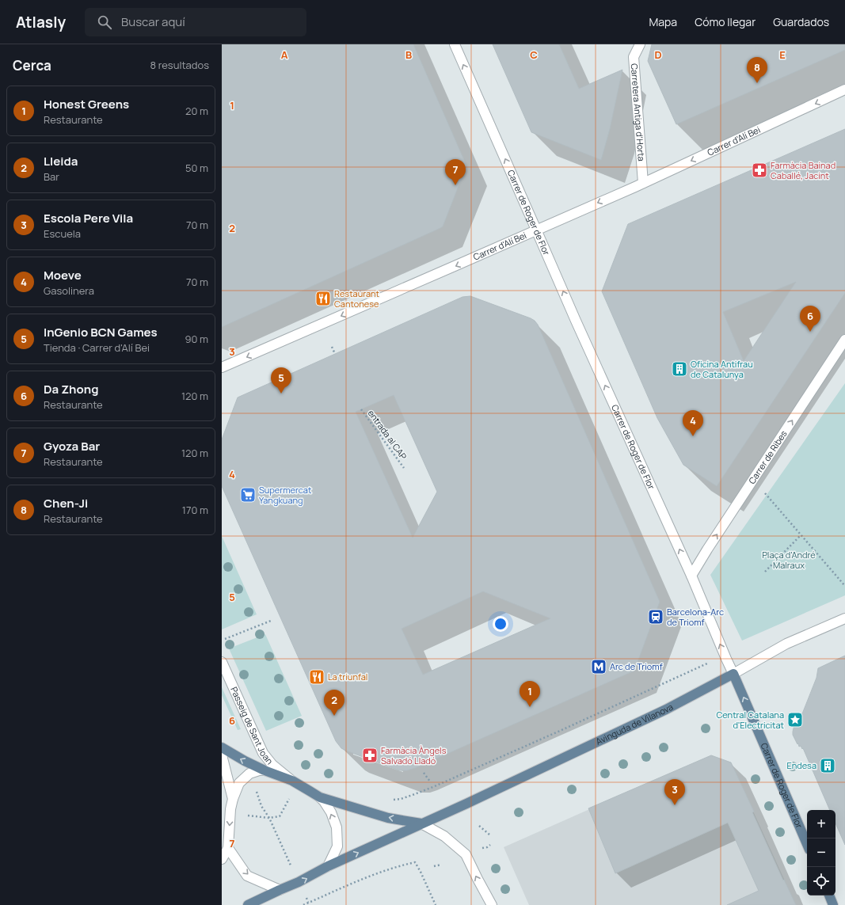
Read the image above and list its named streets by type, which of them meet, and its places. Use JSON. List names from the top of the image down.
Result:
{
  "streets": {
    "main road": ["Carrer de Roger de Flor", "Avinguda de Vilanova", "Passeig de Sant Joan"],
    "street": ["Carretera Antiga d'Horta", "Carrer d'Alí Bei", "Carrer de Ribes"],
    "path": ["entrada al CAP"]
  },
  "crossings": [
    ["Carretera Antiga d'Horta", "Carrer d'Alí Bei"],
    ["Carrer d'Alí Bei", "Carrer de Roger de Flor"],
    ["Carrer de Roger de Flor", "Carrer de Ribes"],
    ["Carrer de Roger de Flor", "Avinguda de Vilanova"],
    ["Avinguda de Vilanova", "Passeig de Sant Joan"]
  ],
  "one_way": [
    "Carrer d'Alí Bei",
    "Carrer de Roger de Flor",
    "Carrer de Ribes",
    "Passeig de Sant Joan"
  ],
  "parks": ["Plaça d'André Malraux"],
  "places": {
    "pharmacy": ["Farmàcia Bainad Caballé, Jacint", "Farmàcia Àngels Salvadó Lladó"],
    "restaurant": ["Restaurant Cantonese", "La triunfal"],
    "building": ["Oficina Antifrau de Catalunya", "Endesa"],
    "supermarket": ["Supermercat Yangkuang"],
    "station": ["Barcelona-Arc de Triomf"],
    "metro station": ["Arc de Triomf"],
    "place": ["Central Catalana d'Electricitat"]
  },
  "page": {
    "header": "Atlasly",
    "search": "Buscar aquí",
    "nav": ["Mapa", "Cómo llegar", "Guardados"],
    "heading": ["Cerca", "8 resultados"],
    "pins": [
      "8",
      "7",
      "6",
      "5",
      "4",
      "1",
      "2",
      "3"
    ],
    "list": [
      {
        "mark": "1",
        "name": "Honest Greens",
        "note": "Restaurante",
        "value": "20 m"
      },
      {
        "mark": "2",
        "name": "Lleida",
        "note": "Bar",
        "value": "50 m"
      },
      {
        "mark": "3",
        "name": "Escola Pere Vila",
        "note": "Escuela",
        "value": "70 m"
      },
      {
        "mark": "4",
        "name": "Moeve",
        "note": "Gasolinera",
        "value": "70 m"
      },
      {
        "mark": "5",
        "name": "InGenio BCN Games",
        "note": "Tienda · Carrer d'Alí Bei",
        "value": "90 m"
      },
      {
        "mark": "6",
        "name": "Da Zhong",
        "note": "Restaurante",
        "value": "120 m"
      },
      {
        "mark": "7",
        "name": "Gyoza Bar",
        "note": "Restaurante",
        "value": "120 m"
      },
      {
        "mark": "8",
        "name": "Chen-Ji",
        "note": "Restaurante",
        "value": "170 m"
      }
    ],
    "map_buttons": ["+", "−"]
  },
  "grid": {
    "columns": [
      "A",
      "B",
      "C",
      "D",
      "E"
    ],
    "rows": [
      "1",
      "2",
      "3",
      "4",
      "5",
      "6",
      "7"
    ]
  }
}
